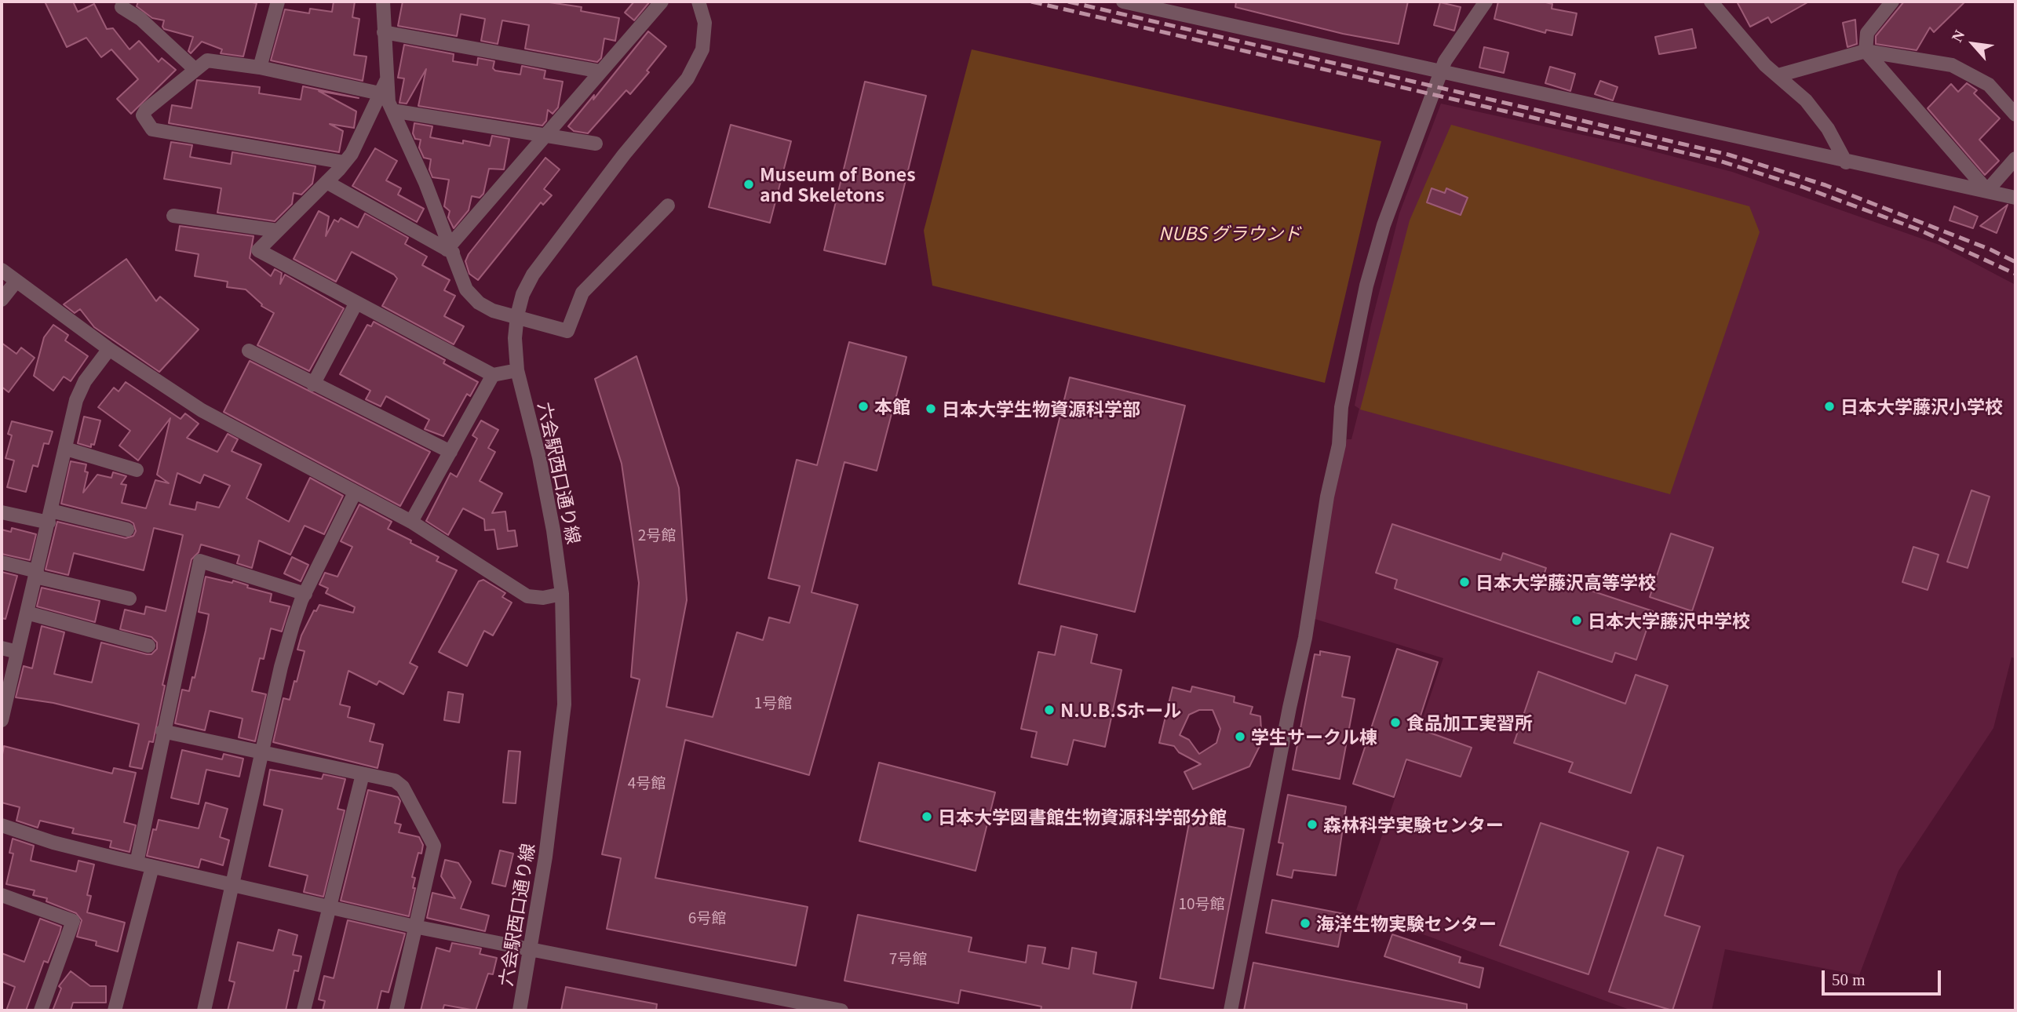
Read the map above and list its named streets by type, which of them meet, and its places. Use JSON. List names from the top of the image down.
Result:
{
  "streets": {
    "street": ["六会駅西口通り線"]
  },
  "parks": ["NUBS グラウンド"],
  "places": [
    "Museum of Bones and Skeletons",
    "本館",
    "日本大学藤沢小学校",
    "日本大学生物資源科学部",
    "日本大学藤沢高等学校",
    "日本大学藤沢中学校",
    "N.U.B.Sホール",
    "食品加工実習所",
    "学生サークル棟",
    "日本大学図書館生物資源科学部分館",
    "森林科学実験センター",
    "海洋生物実験センター"
  ],
  "house_numbers": [
    "2号館",
    "1号館",
    "4号館",
    "10号館",
    "6号館",
    "7号館"
  ],
  "scale_bar": "50 m",
  "north": "top left"
}
